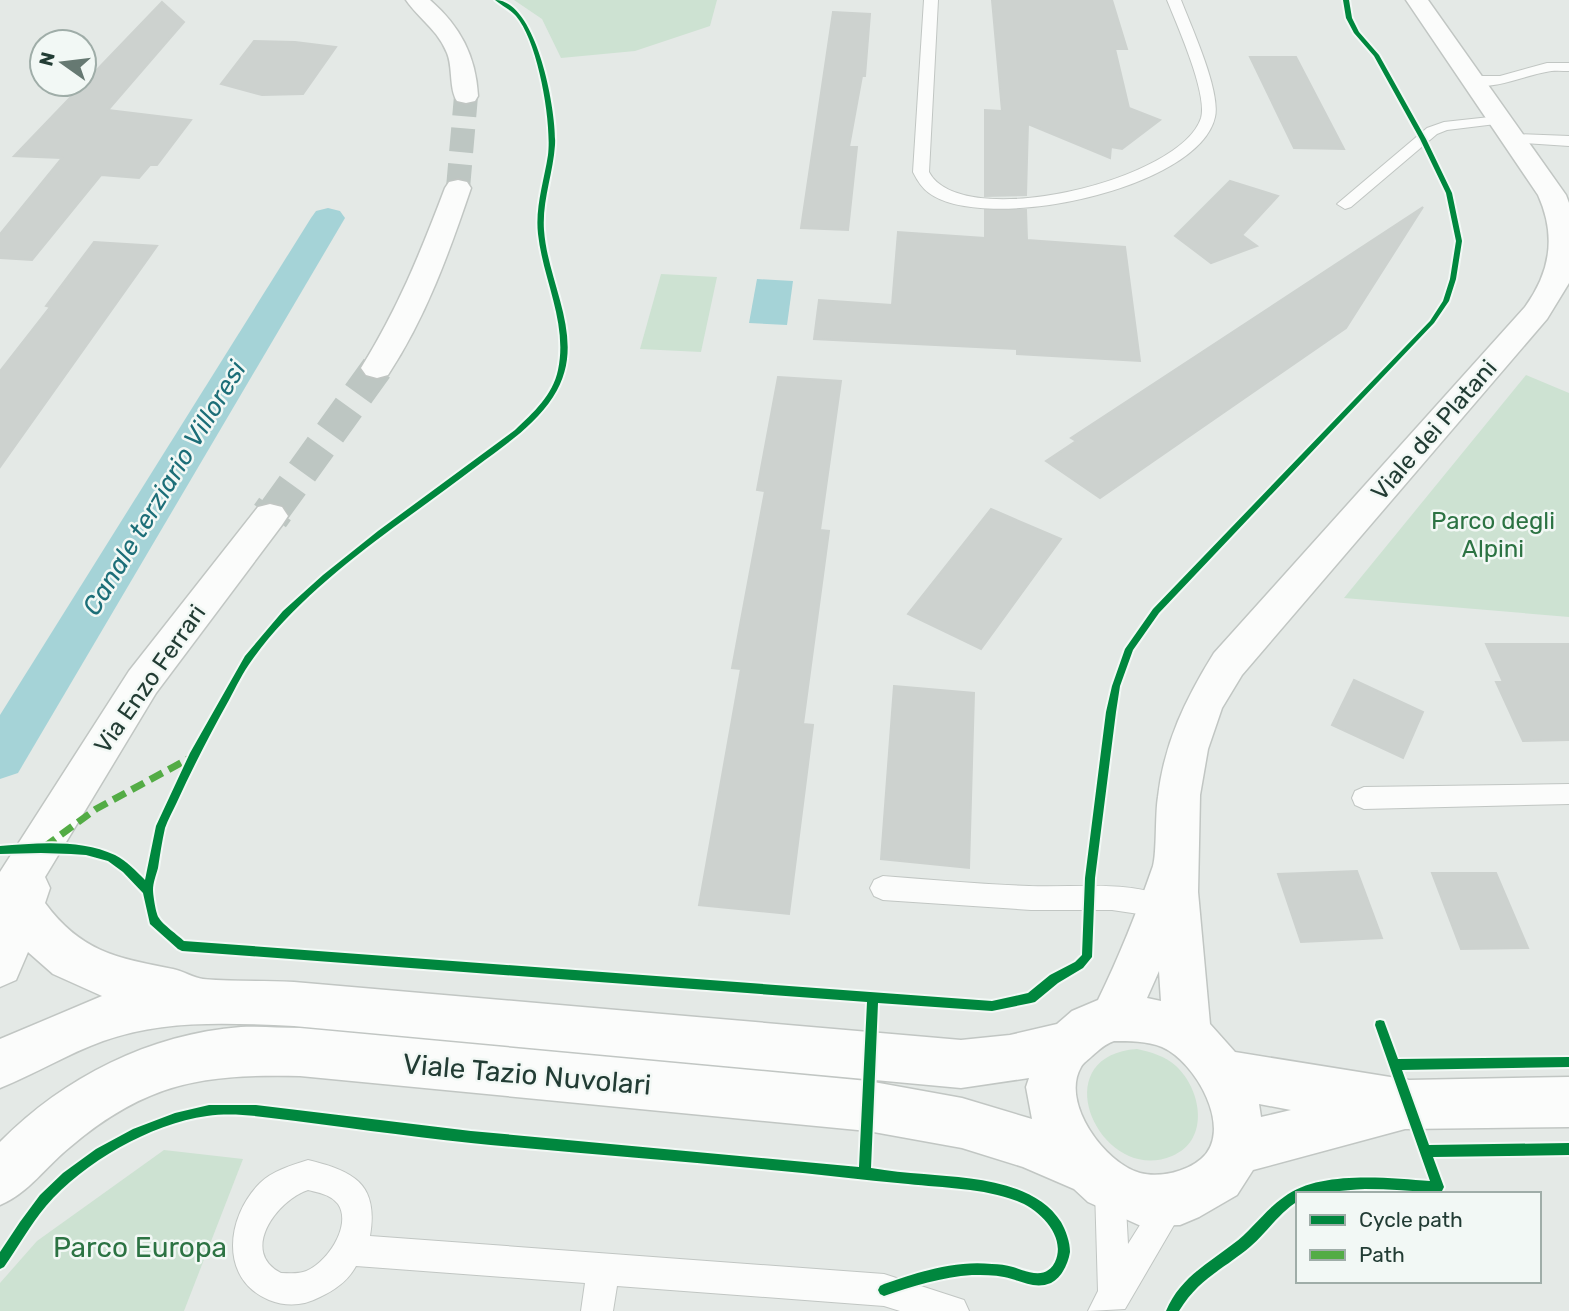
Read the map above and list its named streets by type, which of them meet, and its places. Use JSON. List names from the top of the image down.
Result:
{
  "streets": {
    "street": ["Viale dei Platani", "Via Enzo Ferrari", "Viale Tazio Nuvolari"]
  },
  "crossings": [
    ["Viale dei Platani", "Viale Tazio Nuvolari"]
  ],
  "water": ["Canale terziario Villoresi"],
  "parks": ["Parco degli Alpini", "Parco Europa"],
  "legend": ["Cycle path", "Path"],
  "north": "left"
}
